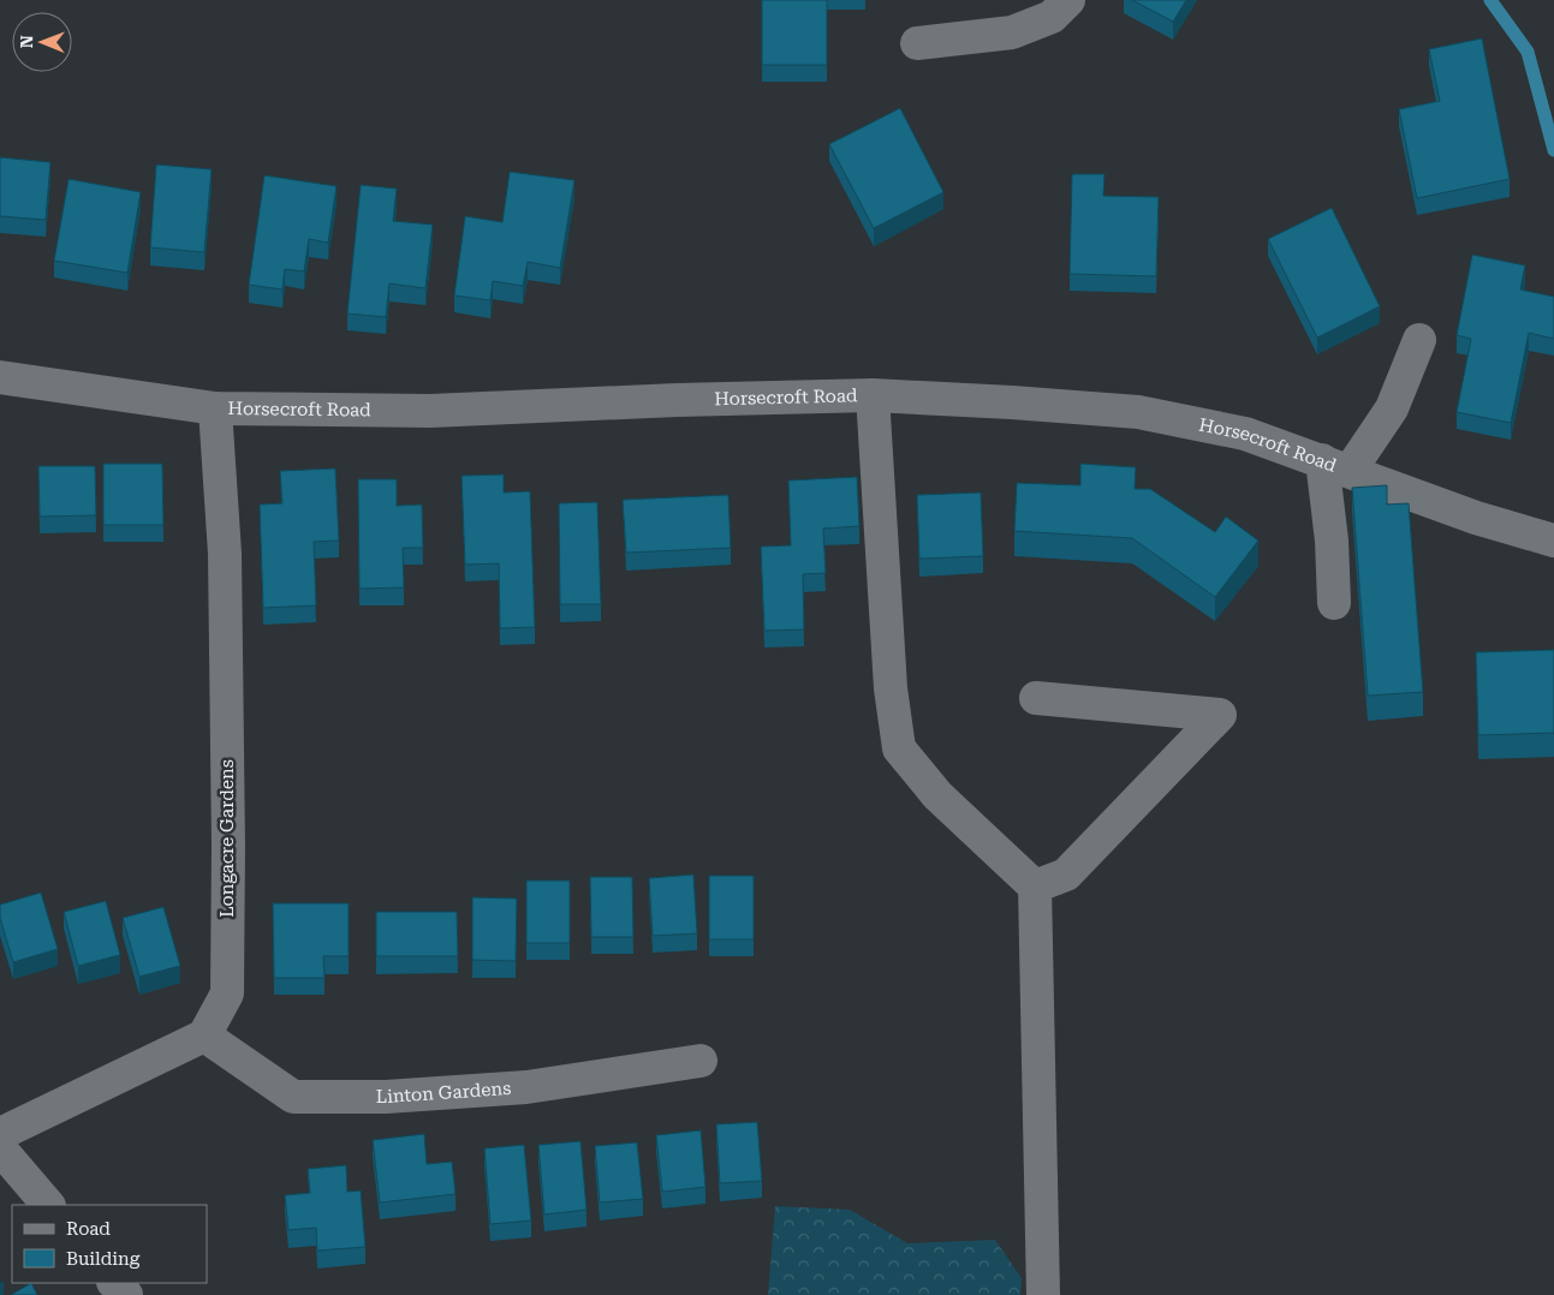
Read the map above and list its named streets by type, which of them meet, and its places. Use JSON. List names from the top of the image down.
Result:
{
  "streets": {
    "street": ["Horsecroft Road", "Longacre Gardens", "Linton Gardens"]
  },
  "crossings": [
    ["Horsecroft Road", "Longacre Gardens"],
    ["Longacre Gardens", "Linton Gardens"]
  ],
  "legend": ["Road", "Building"],
  "north": "left"
}
